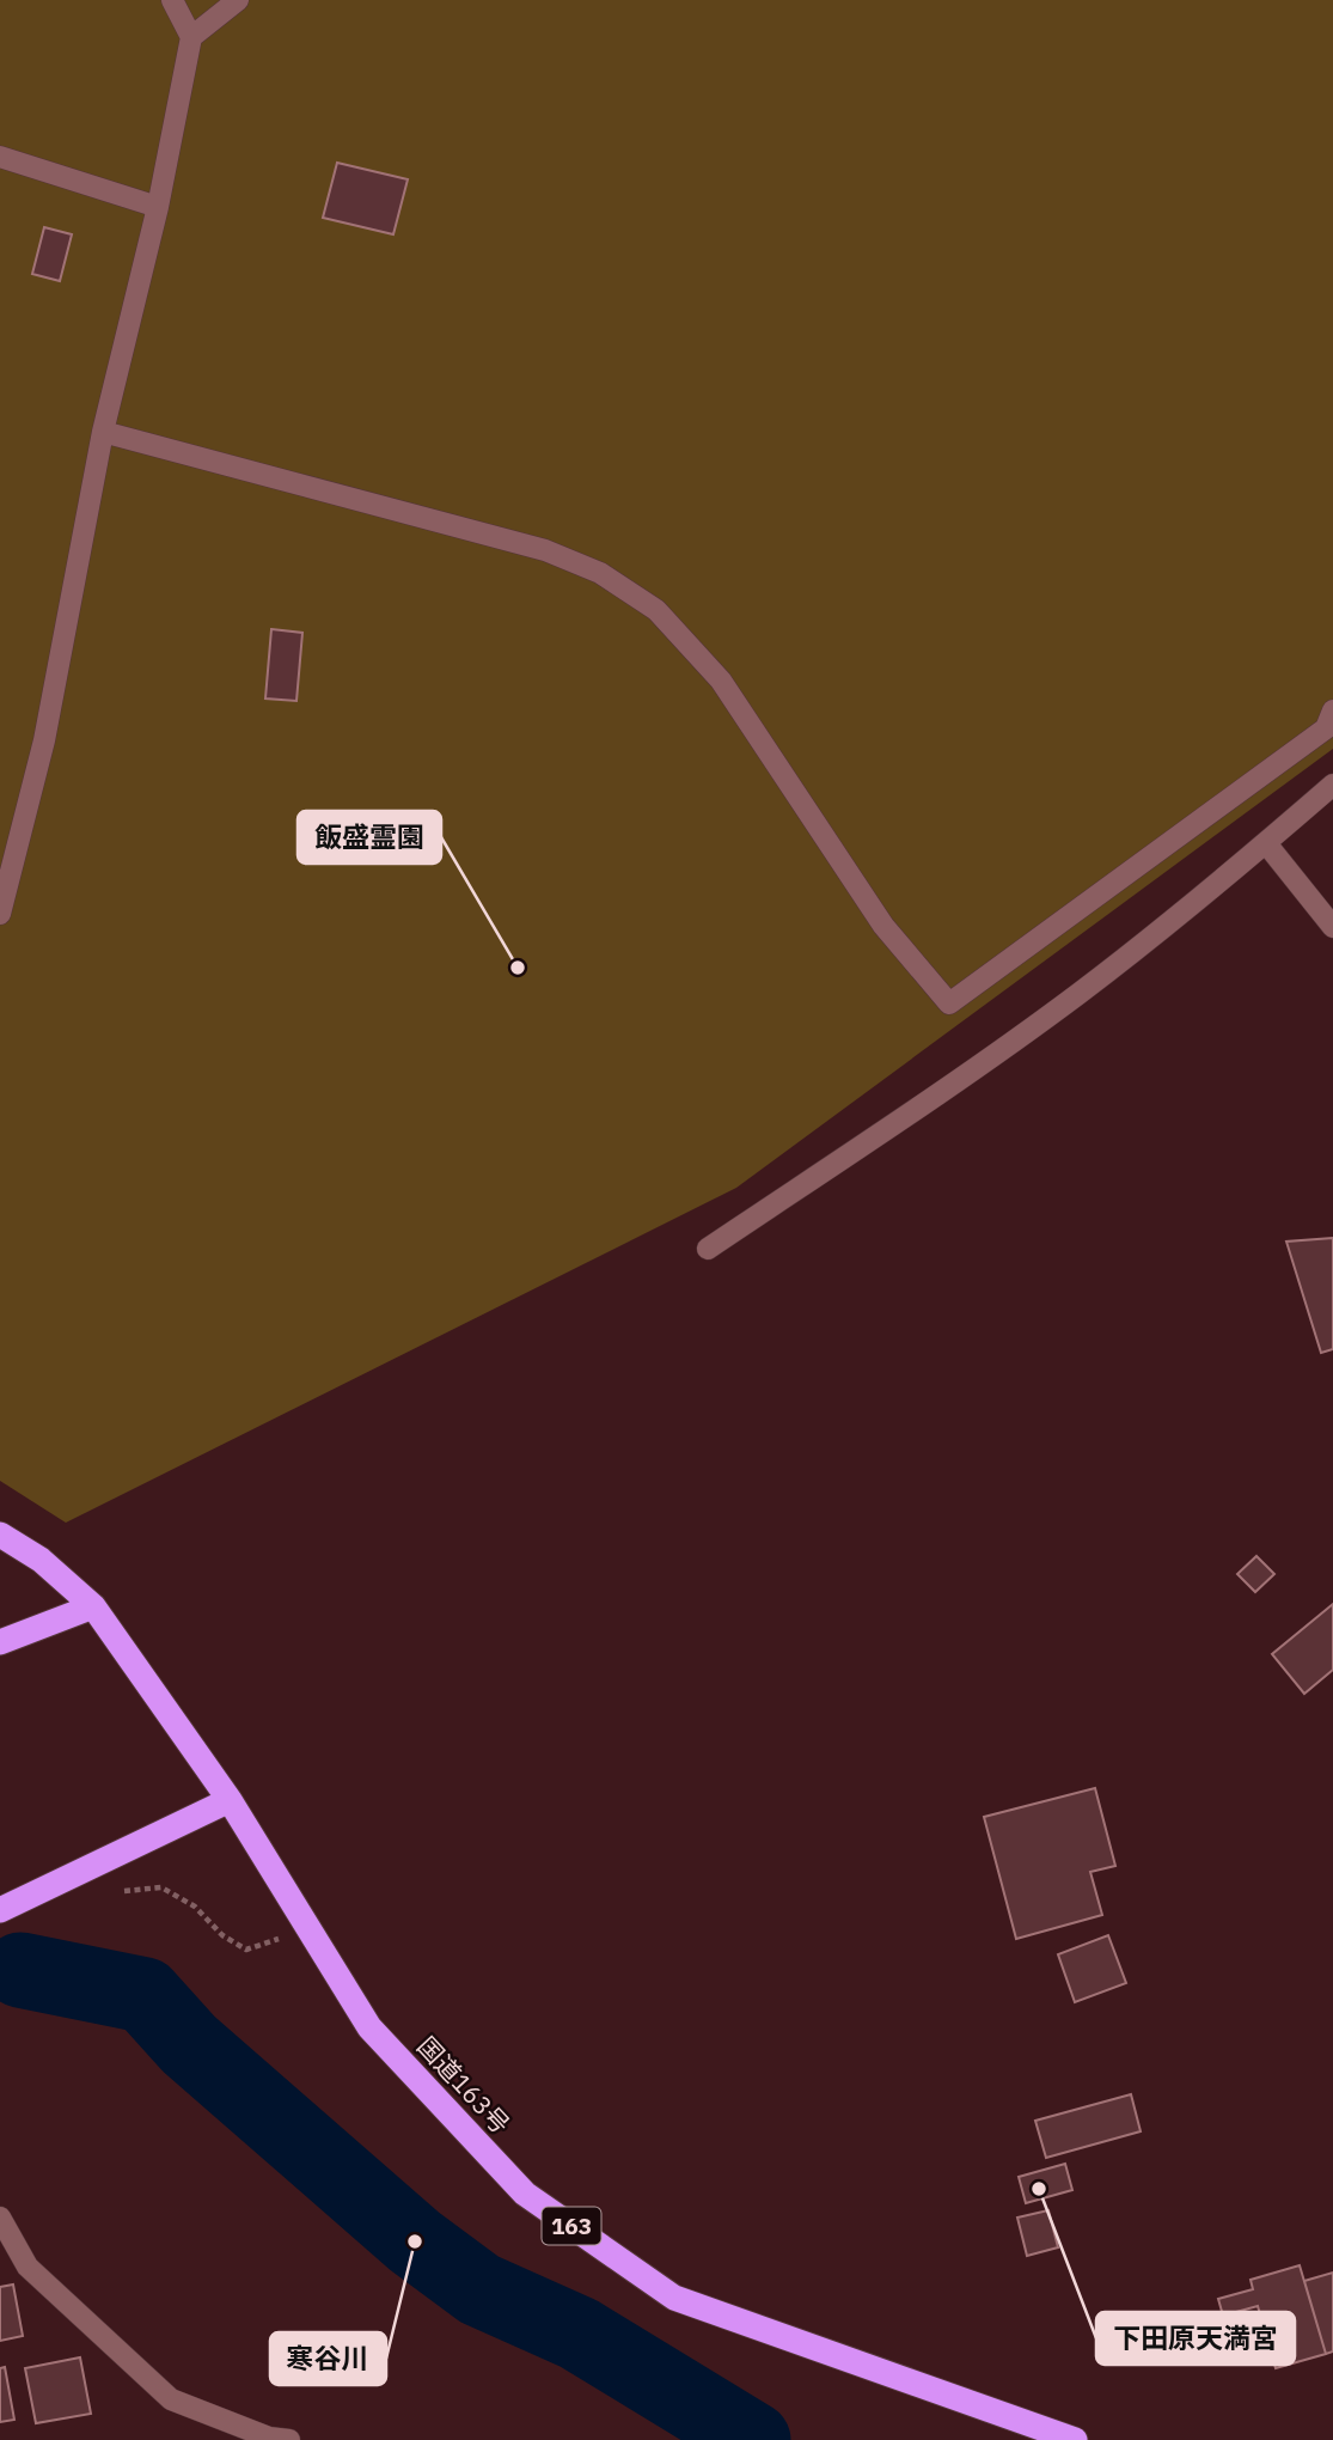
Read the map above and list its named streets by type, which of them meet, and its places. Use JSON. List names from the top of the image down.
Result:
{
  "streets": {
    "highway": ["国道163号", "163"]
  },
  "places": ["飯盛霊園", "下田原天満宮", "寒谷川"]
}
